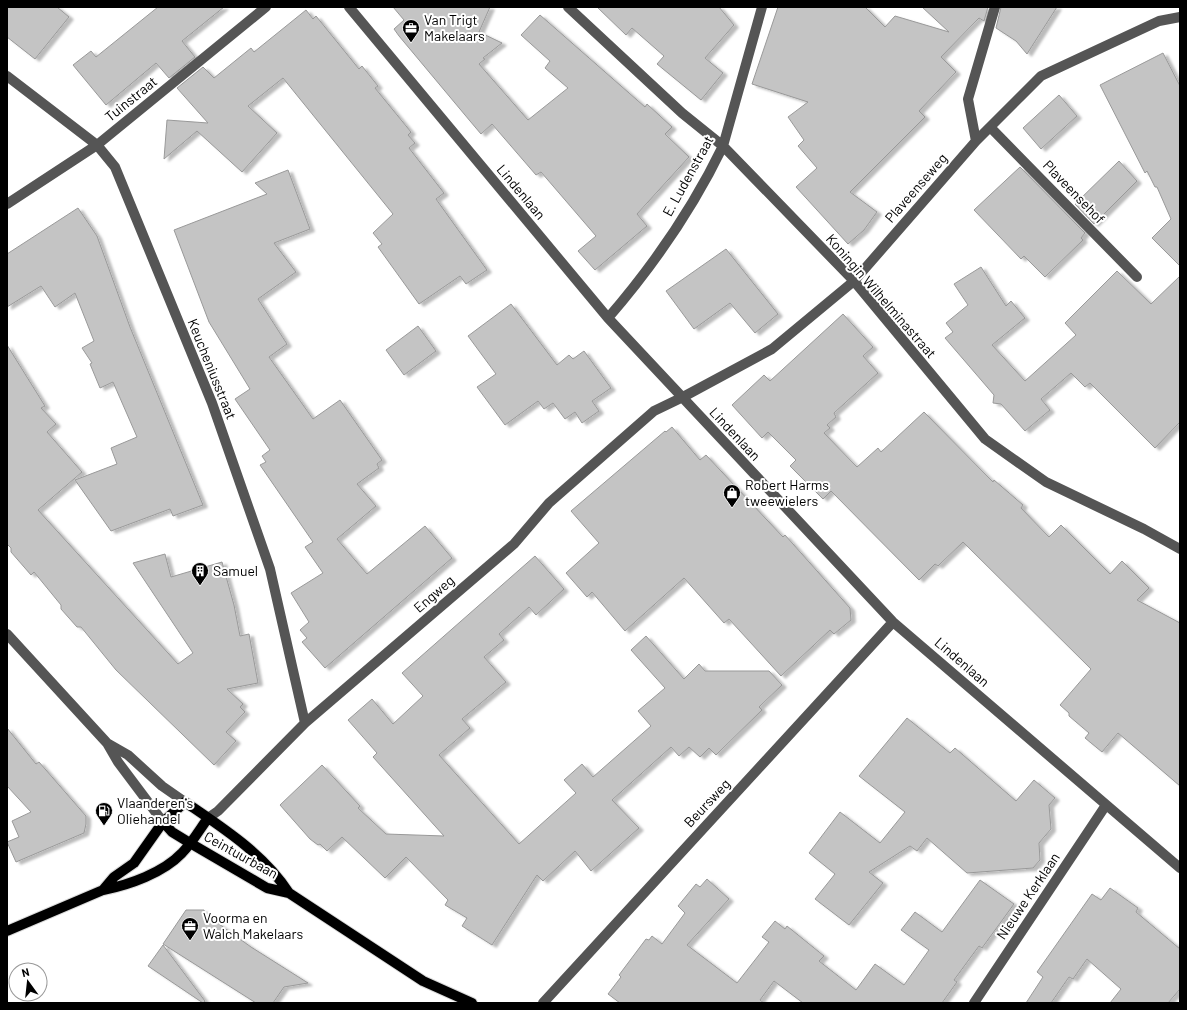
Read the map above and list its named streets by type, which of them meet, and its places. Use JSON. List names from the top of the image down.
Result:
{
  "streets": {
    "main road": ["Ceintuurbaan"],
    "street": [
      "Tuinstraat",
      "E. Ludenstraat",
      "Plaveenseweg",
      "Lindenlaan",
      "Plaveensehof",
      "Koningin Wilhelminastraat",
      "Keucheniusstraat",
      "Engweg",
      "Beursweg",
      "Nieuwe Kerklaan"
    ]
  },
  "crossings": [
    ["Tuinstraat", "Keucheniusstraat"],
    ["E. Ludenstraat", "Lindenlaan"],
    ["E. Ludenstraat", "Koningin Wilhelminastraat"],
    ["Plaveenseweg", "Lindenlaan"],
    ["Plaveenseweg", "Plaveensehof"],
    ["Plaveenseweg", "Koningin Wilhelminastraat"],
    ["Plaveenseweg", "Engweg"],
    ["Lindenlaan", "Engweg"],
    ["Lindenlaan", "Beursweg"],
    ["Lindenlaan", "Nieuwe Kerklaan"],
    ["Keucheniusstraat", "Engweg"],
    ["Engweg", "Ceintuurbaan"]
  ],
  "places": {
    "office": ["Van Trigt Makelaars", "Voorma en Walch Makelaars"],
    "shop": ["Robert Harms tweewielers"],
    "building": ["Samuel"],
    "fuel station": ["Vlaanderen's Oliehandel"]
  },
  "north": "top"
}
